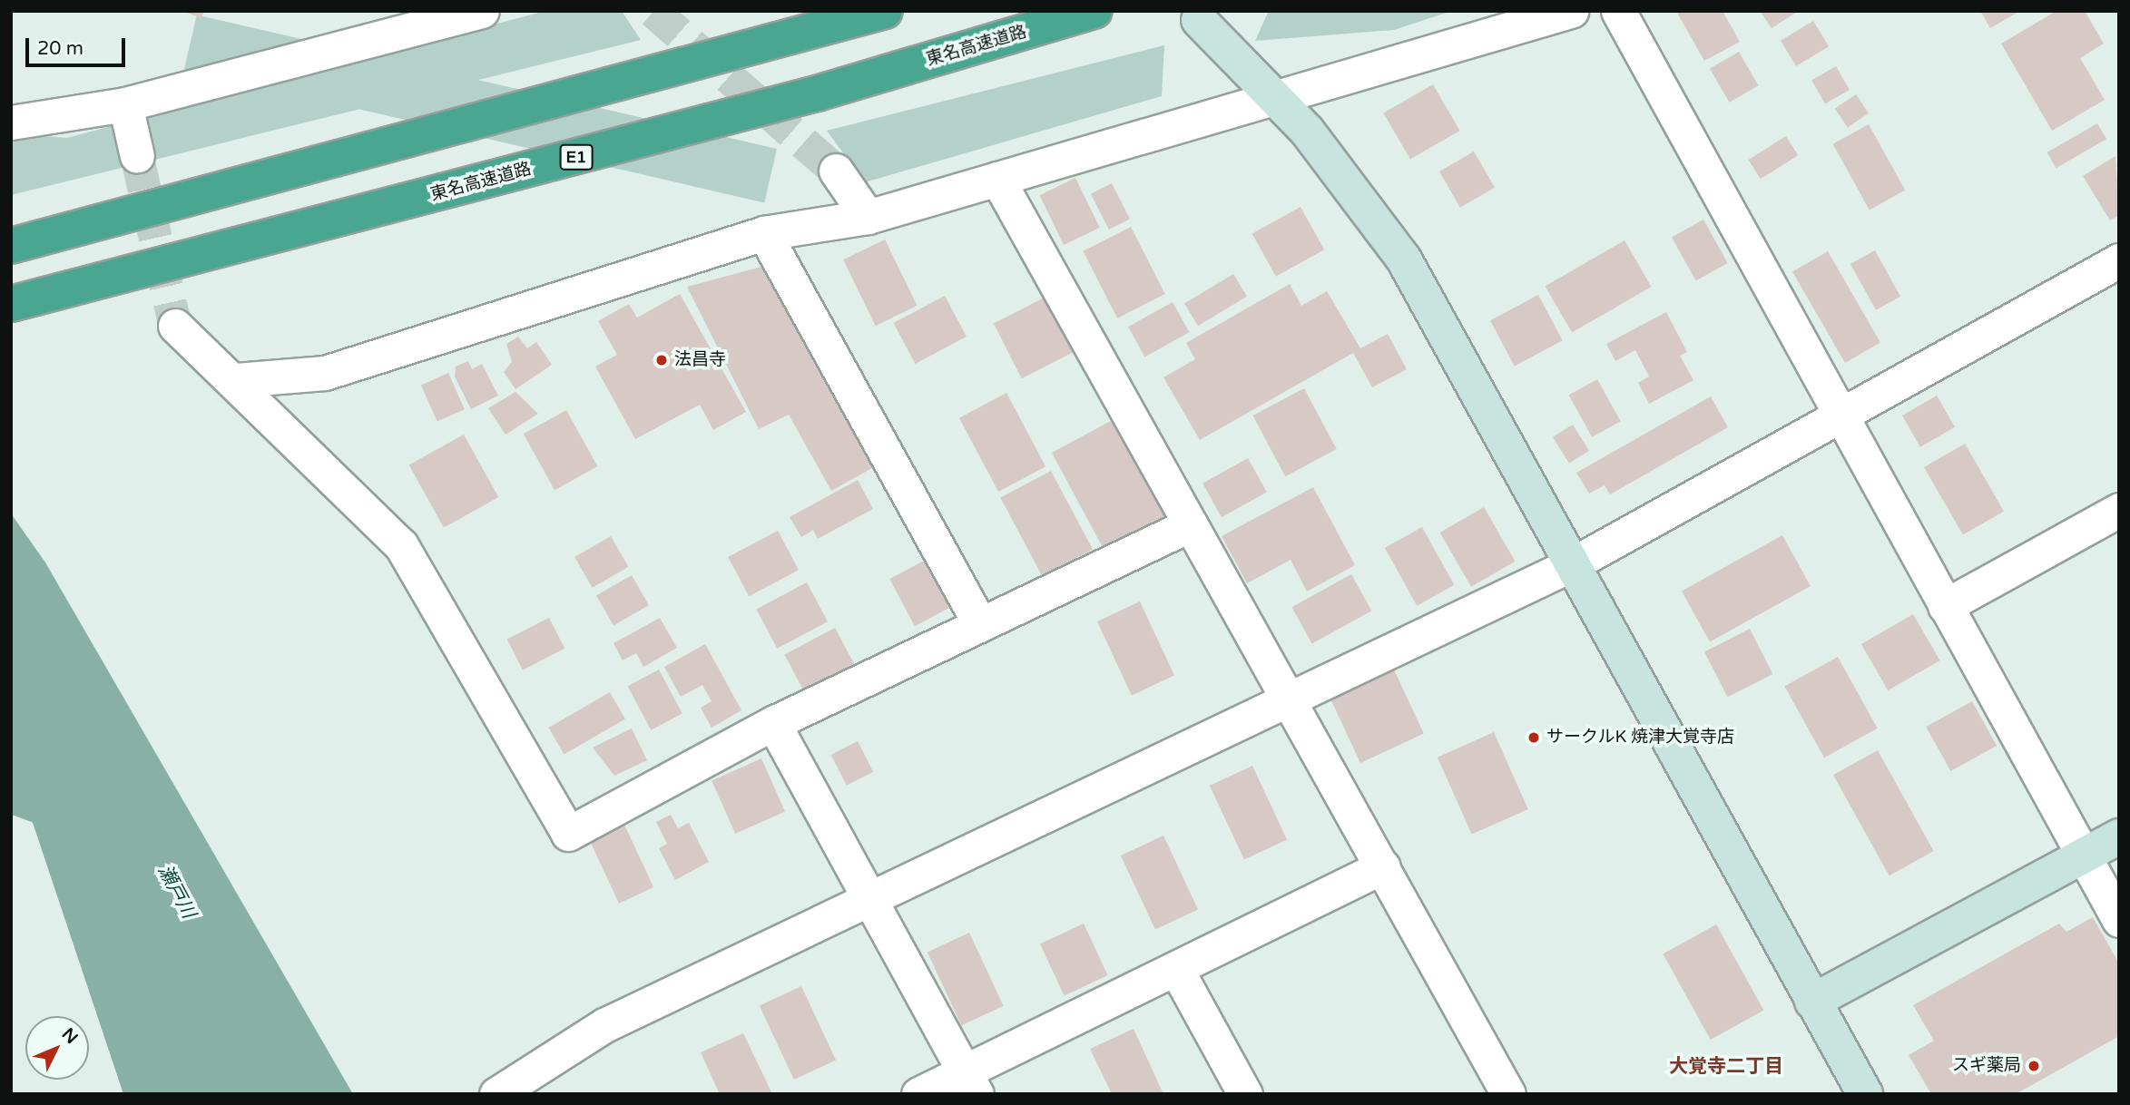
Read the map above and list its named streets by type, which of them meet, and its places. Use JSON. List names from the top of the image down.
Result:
{
  "streets": {
    "highway": ["東名高速道路", "E1"]
  },
  "districts": ["大覚寺二丁目"],
  "water": ["瀬戸川"],
  "places": ["法昌寺", "サークルK 焼津大覚寺店", "スギ薬局"],
  "scale_bar": "20 m",
  "north": "top right"
}
